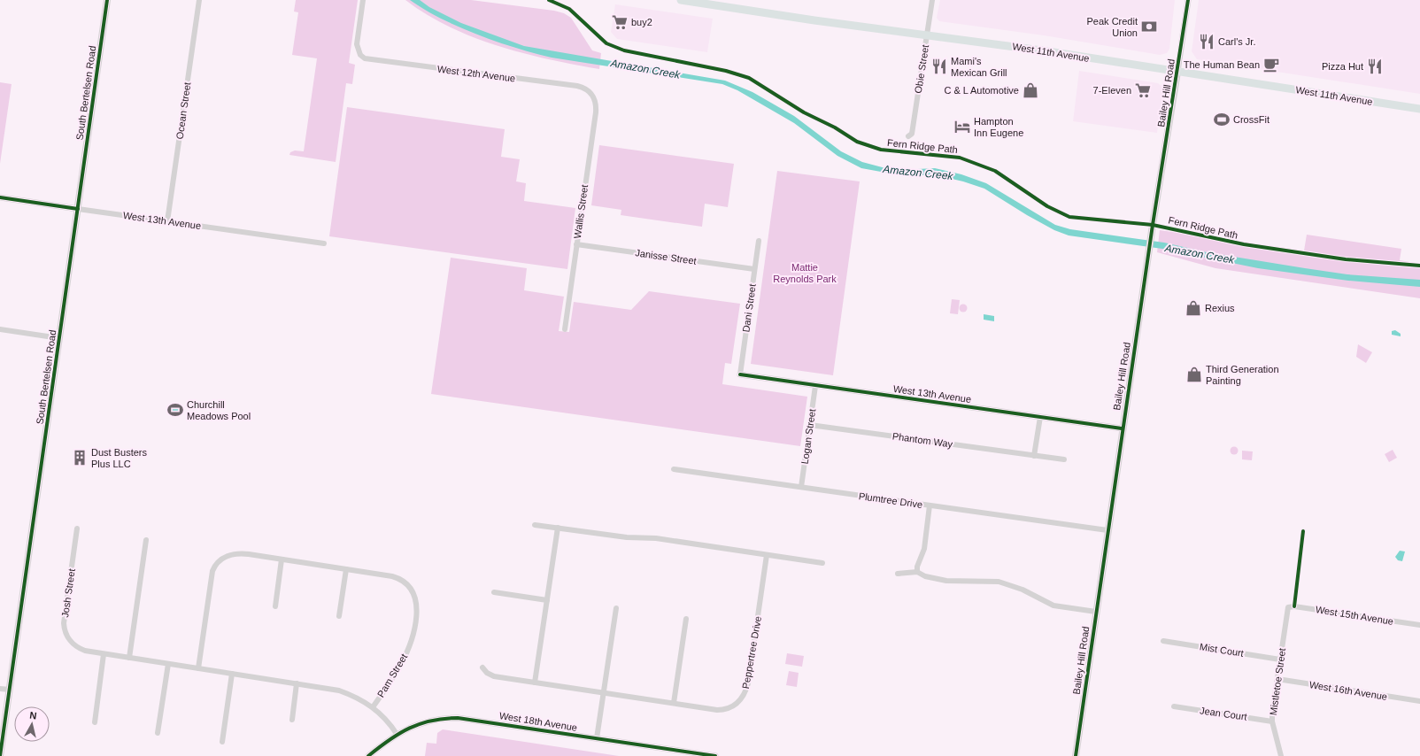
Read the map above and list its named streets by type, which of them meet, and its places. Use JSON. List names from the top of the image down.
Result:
{
  "streets": {
    "main road": ["West 11th Avenue", "South Bertelsen Road", "Bailey Hill Road"],
    "street": [
      "Obie Street",
      "West 12th Avenue",
      "Ocean Street",
      "Wallis Street",
      "West 13th Avenue",
      "Janisse Street",
      "Dani Street",
      "Logan Street",
      "Phantom Way",
      "Plumtree Drive",
      "Josh Street",
      "West 15th Avenue",
      "Mist Court",
      "Peppertree Drive",
      "Pam Street",
      "Mistletoe Street",
      "West 16th Avenue",
      "Jean Court",
      "West 18th Avenue"
    ],
    "cycle path": ["Fern Ridge Path"]
  },
  "crossings": [
    ["West 11th Avenue", "Obie Street"],
    ["West 11th Avenue", "Bailey Hill Road"],
    ["West 12th Avenue", "Wallis Street"],
    ["South Bertelsen Road", "West 13th Avenue"],
    ["Bailey Hill Road", "West 13th Avenue"],
    ["Bailey Hill Road", "Plumtree Drive"],
    ["Ocean Street", "West 13th Avenue"],
    ["Wallis Street", "Janisse Street"],
    ["West 13th Avenue", "Dani Street"],
    ["West 13th Avenue", "Logan Street"],
    ["Janisse Street", "Dani Street"],
    ["Logan Street", "Phantom Way"],
    ["Logan Street", "Plumtree Drive"],
    ["Josh Street", "Pam Street"],
    ["Josh Street", "West 18th Avenue"],
    ["West 15th Avenue", "Mistletoe Street"],
    ["Mist Court", "Mistletoe Street"],
    ["Mistletoe Street", "West 16th Avenue"],
    ["Mistletoe Street", "Jean Court"]
  ],
  "water": ["Amazon Creek"],
  "parks": ["Mattie Reynolds Park"],
  "places": {
    "supermarket": ["buy2", "7-Eleven"],
    "bank": ["Peak Credit Union"],
    "restaurant": ["Carl's Jr.", "Mami's Mexican Grill", "Pizza Hut"],
    "cafe": ["The Human Bean"],
    "shop": ["C & L Automotive", "Rexius", "Third Generation Painting"],
    "sports": ["CrossFit", "Churchill Meadows Pool"],
    "hotel": ["Hampton Inn Eugene"],
    "building": ["Dust Busters Plus LLC"]
  },
  "north": "top"
}
